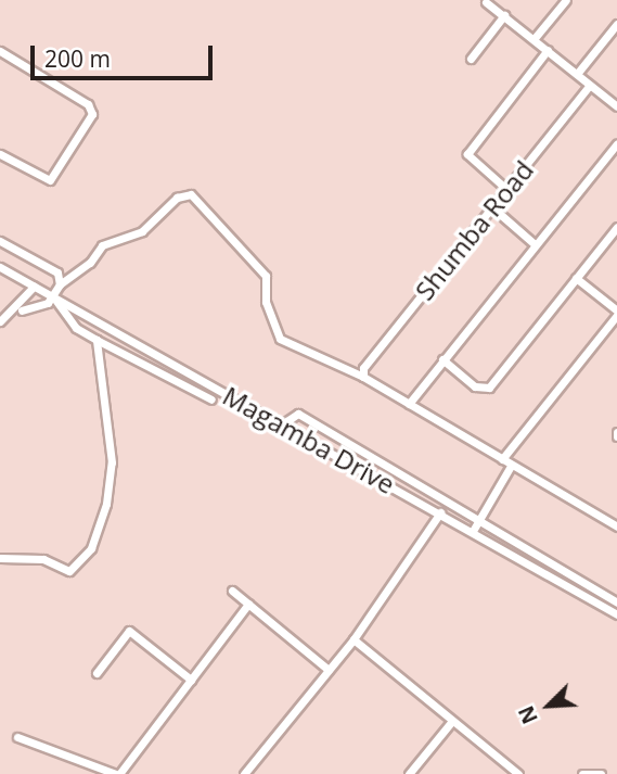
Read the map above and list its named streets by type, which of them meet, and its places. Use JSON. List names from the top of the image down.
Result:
{
  "streets": {
    "street": ["Shumba Road", "Magamba Drive"]
  },
  "scale_bar": "200 m",
  "north": "bottom left"
}
